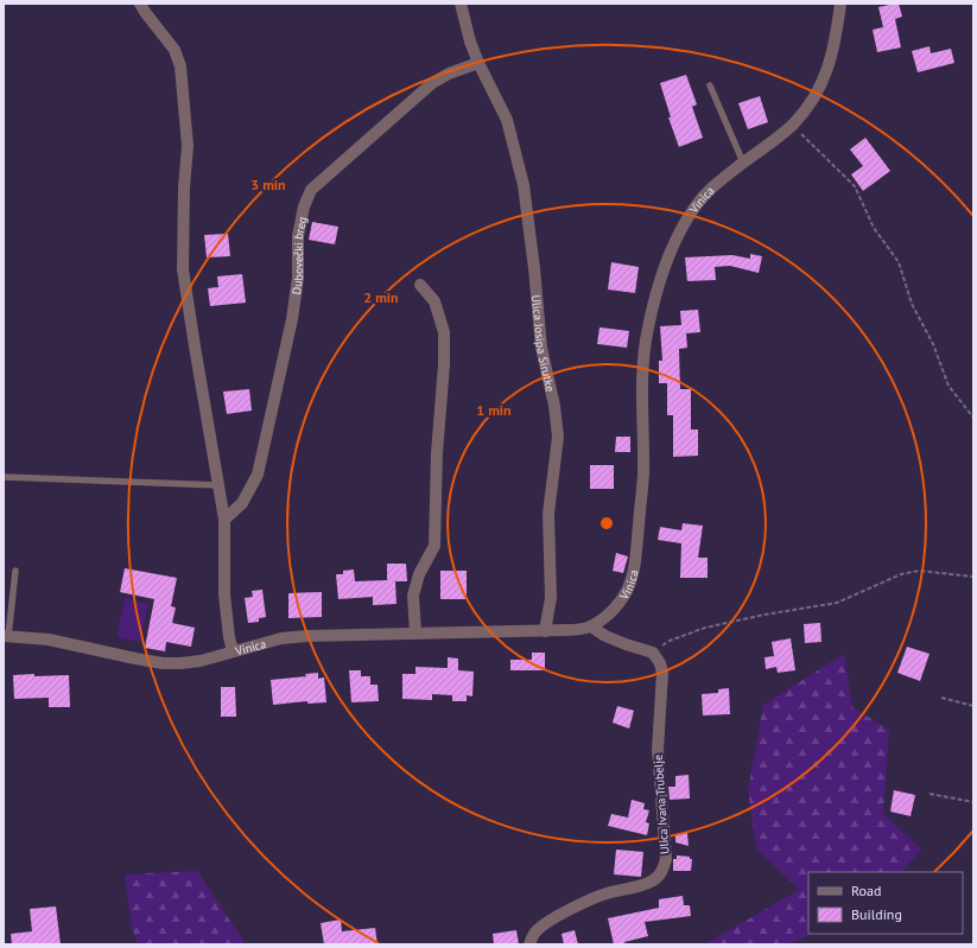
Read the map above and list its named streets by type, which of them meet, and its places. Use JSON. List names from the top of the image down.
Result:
{
  "streets": {
    "street": [
      "Vinica",
      "Dubovečki breg",
      "Ulica Josipa Sirutke",
      "Ulica Ivana Trubelje"
    ]
  },
  "crossings": [
    ["Vinica", "Ulica Josipa Sirutke"],
    ["Dubovečki breg", "Ulica Josipa Sirutke"]
  ],
  "legend": ["Road", "Building"],
  "rings": ["3 min", "2 min", "1 min"]
}
